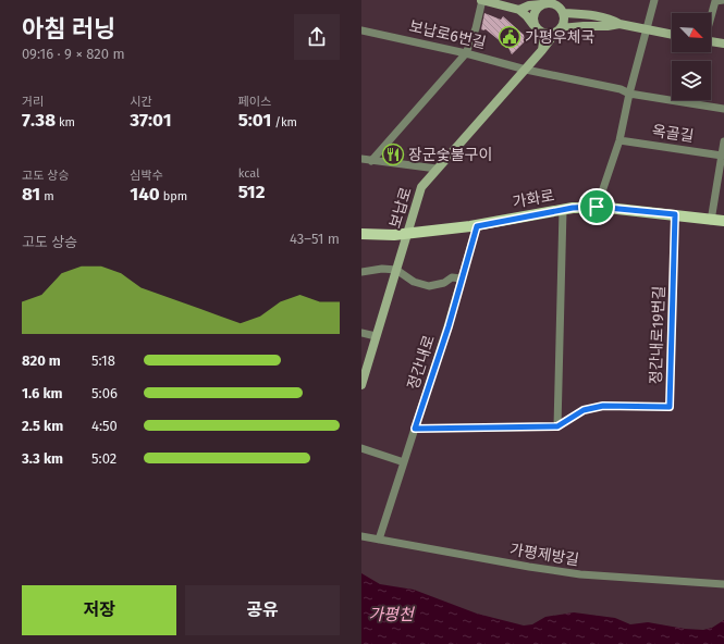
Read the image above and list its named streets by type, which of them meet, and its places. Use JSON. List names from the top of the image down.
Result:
{
  "streets": {
    "main road": ["가화로", "보납로"],
    "street": [
      "보납로6번길",
      "옥골길",
      "정간내로19번길",
      "정간내로",
      "가평제방길"
    ]
  },
  "crossings": [
    ["보납로6번길", "보납로"],
    ["가화로", "보납로"],
    ["가화로", "정간내로19번길"],
    ["가화로", "정간내로"],
    ["정간내로", "가평제방길"]
  ],
  "water": ["가평천"],
  "places": {
    "public building": ["가평우체국"],
    "restaurant": ["장군숯불구이"]
  },
  "north": "bottom right",
  "page": {
    "heading": ["아침 러닝", "09:16 · 9 × 820 m"],
    "stats": [
      ["거리", "7.38 km"],
      ["시간", "37:01"],
      ["페이스", "5:01 /km"],
      ["고도 상승", "81 m"],
      ["심박수", "140 bpm"],
      ["kcal", "512"]
    ],
    "chart": ["고도 상승", "43–51 m"],
    "list": [
      {
        "name": "820 m",
        "note": "5:18"
      },
      {
        "name": "1.6 km",
        "note": "5:06"
      },
      {
        "name": "2.5 km",
        "note": "4:50"
      },
      {
        "name": "3.3 km",
        "note": "5:02"
      }
    ],
    "buttons": ["저장", "공유"]
  }
}
